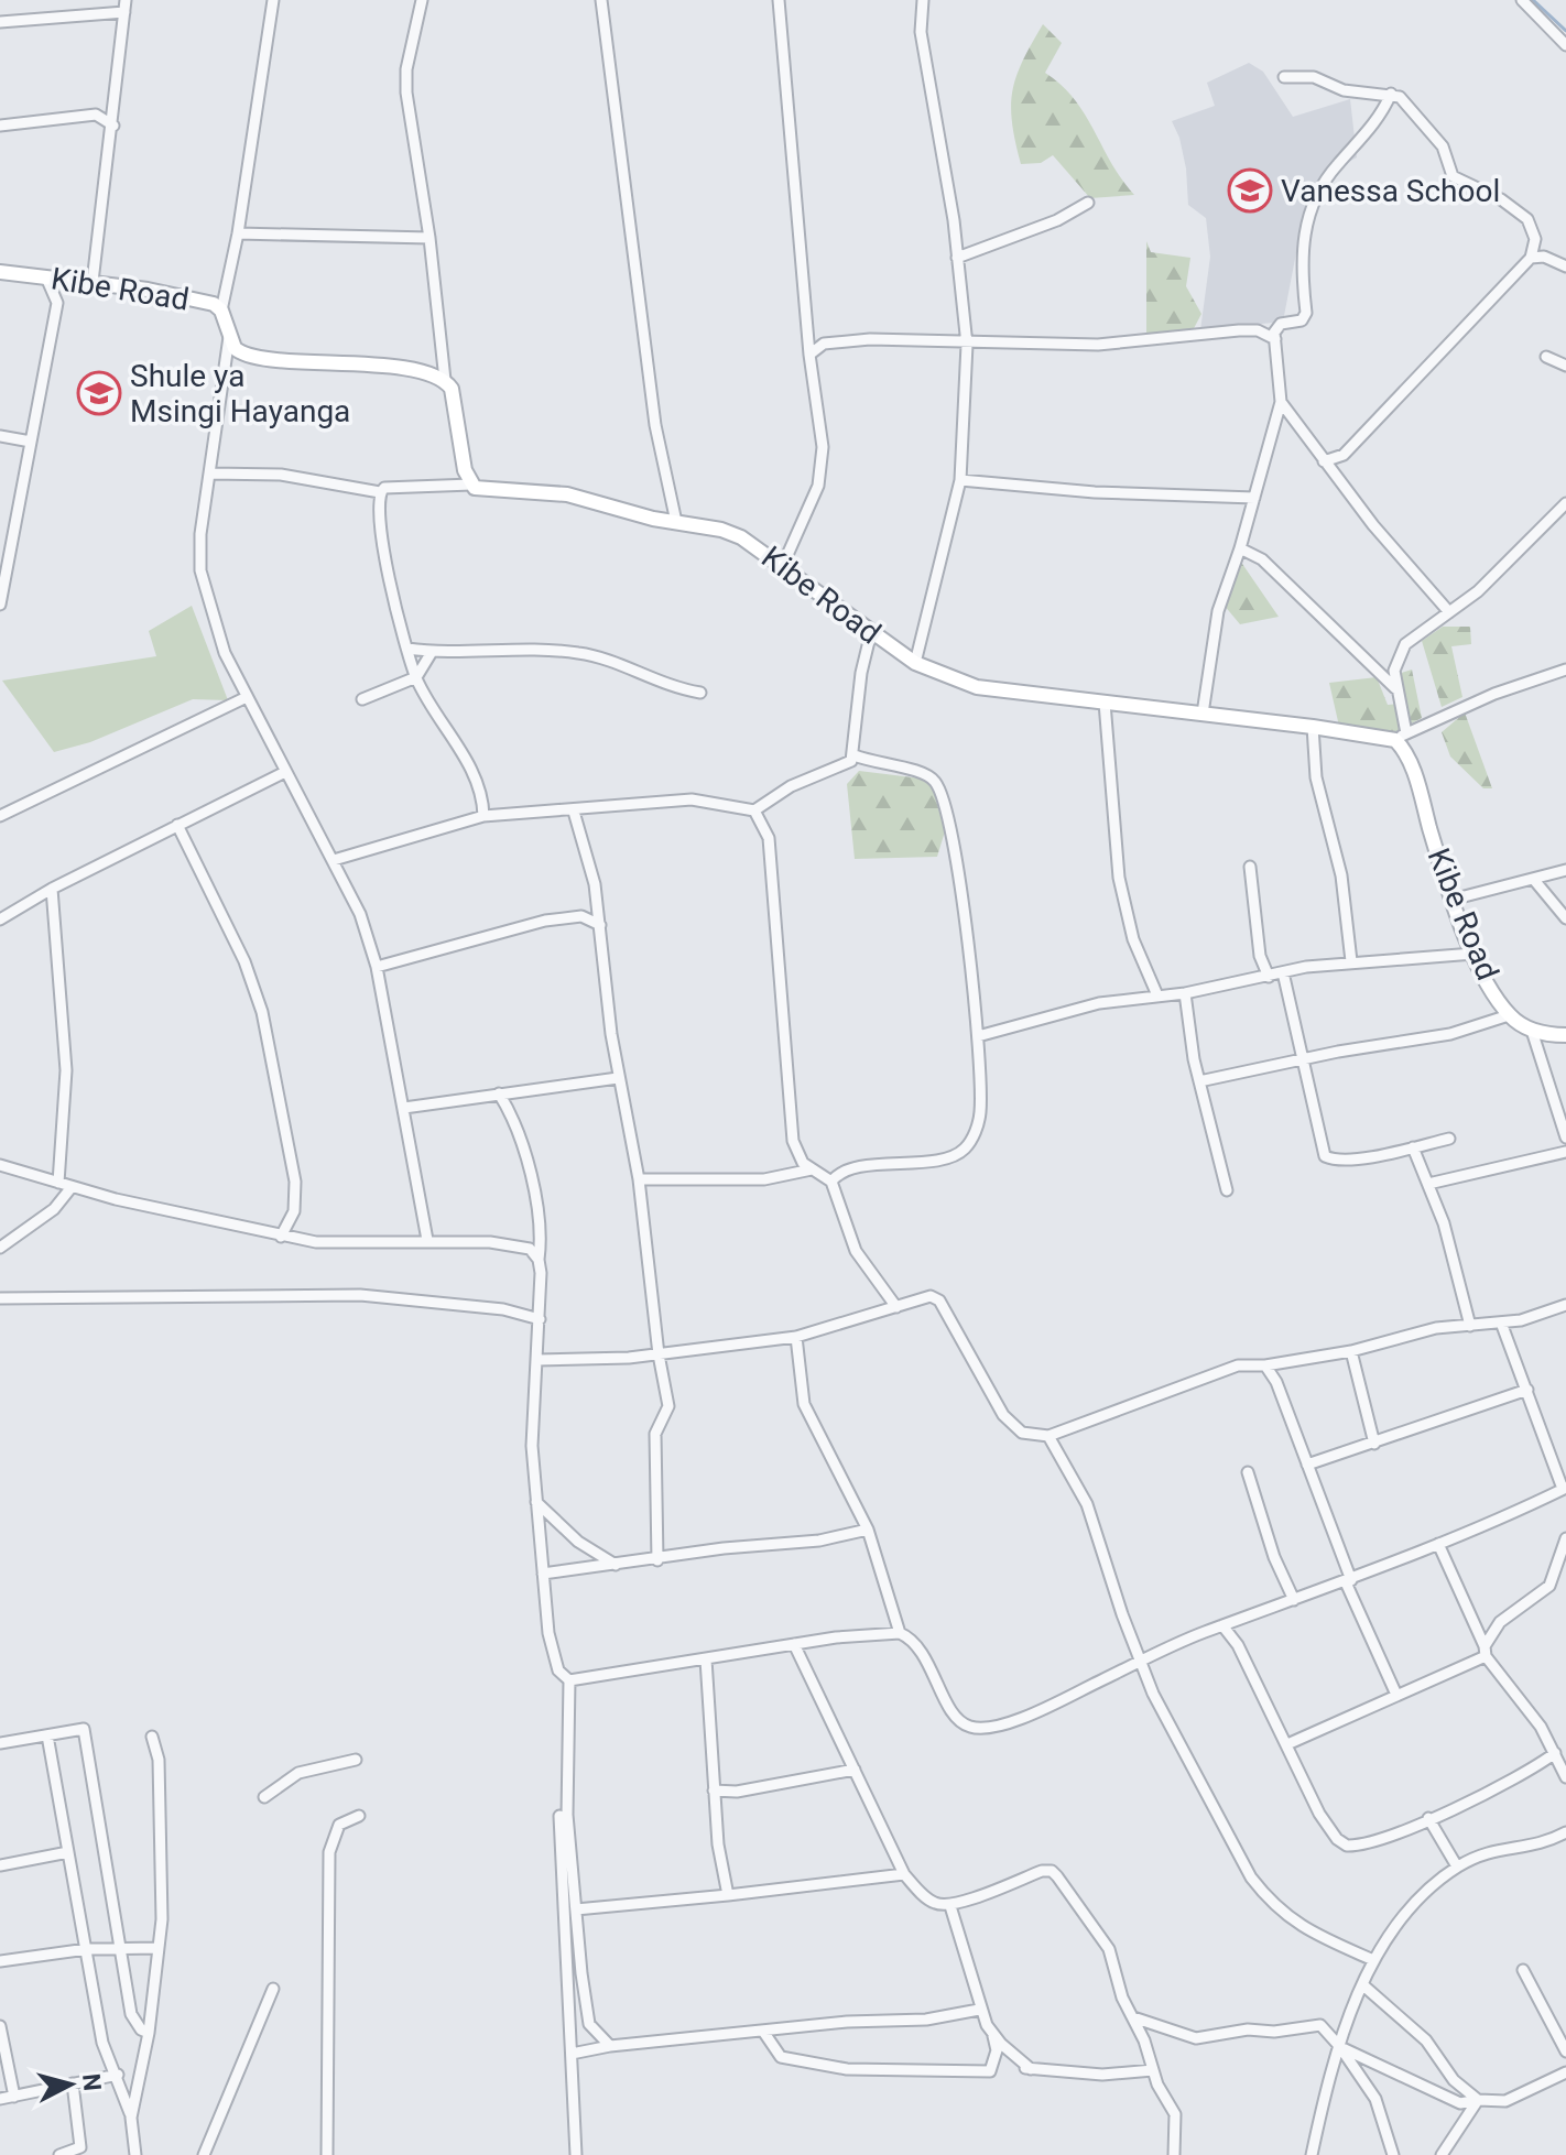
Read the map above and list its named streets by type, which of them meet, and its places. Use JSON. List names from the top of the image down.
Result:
{
  "streets": {
    "street": ["Kibe Road"]
  },
  "places": {
    "school or university": ["Vanessa School", "Shule ya Msingi Hayanga"]
  },
  "north": "right"
}
